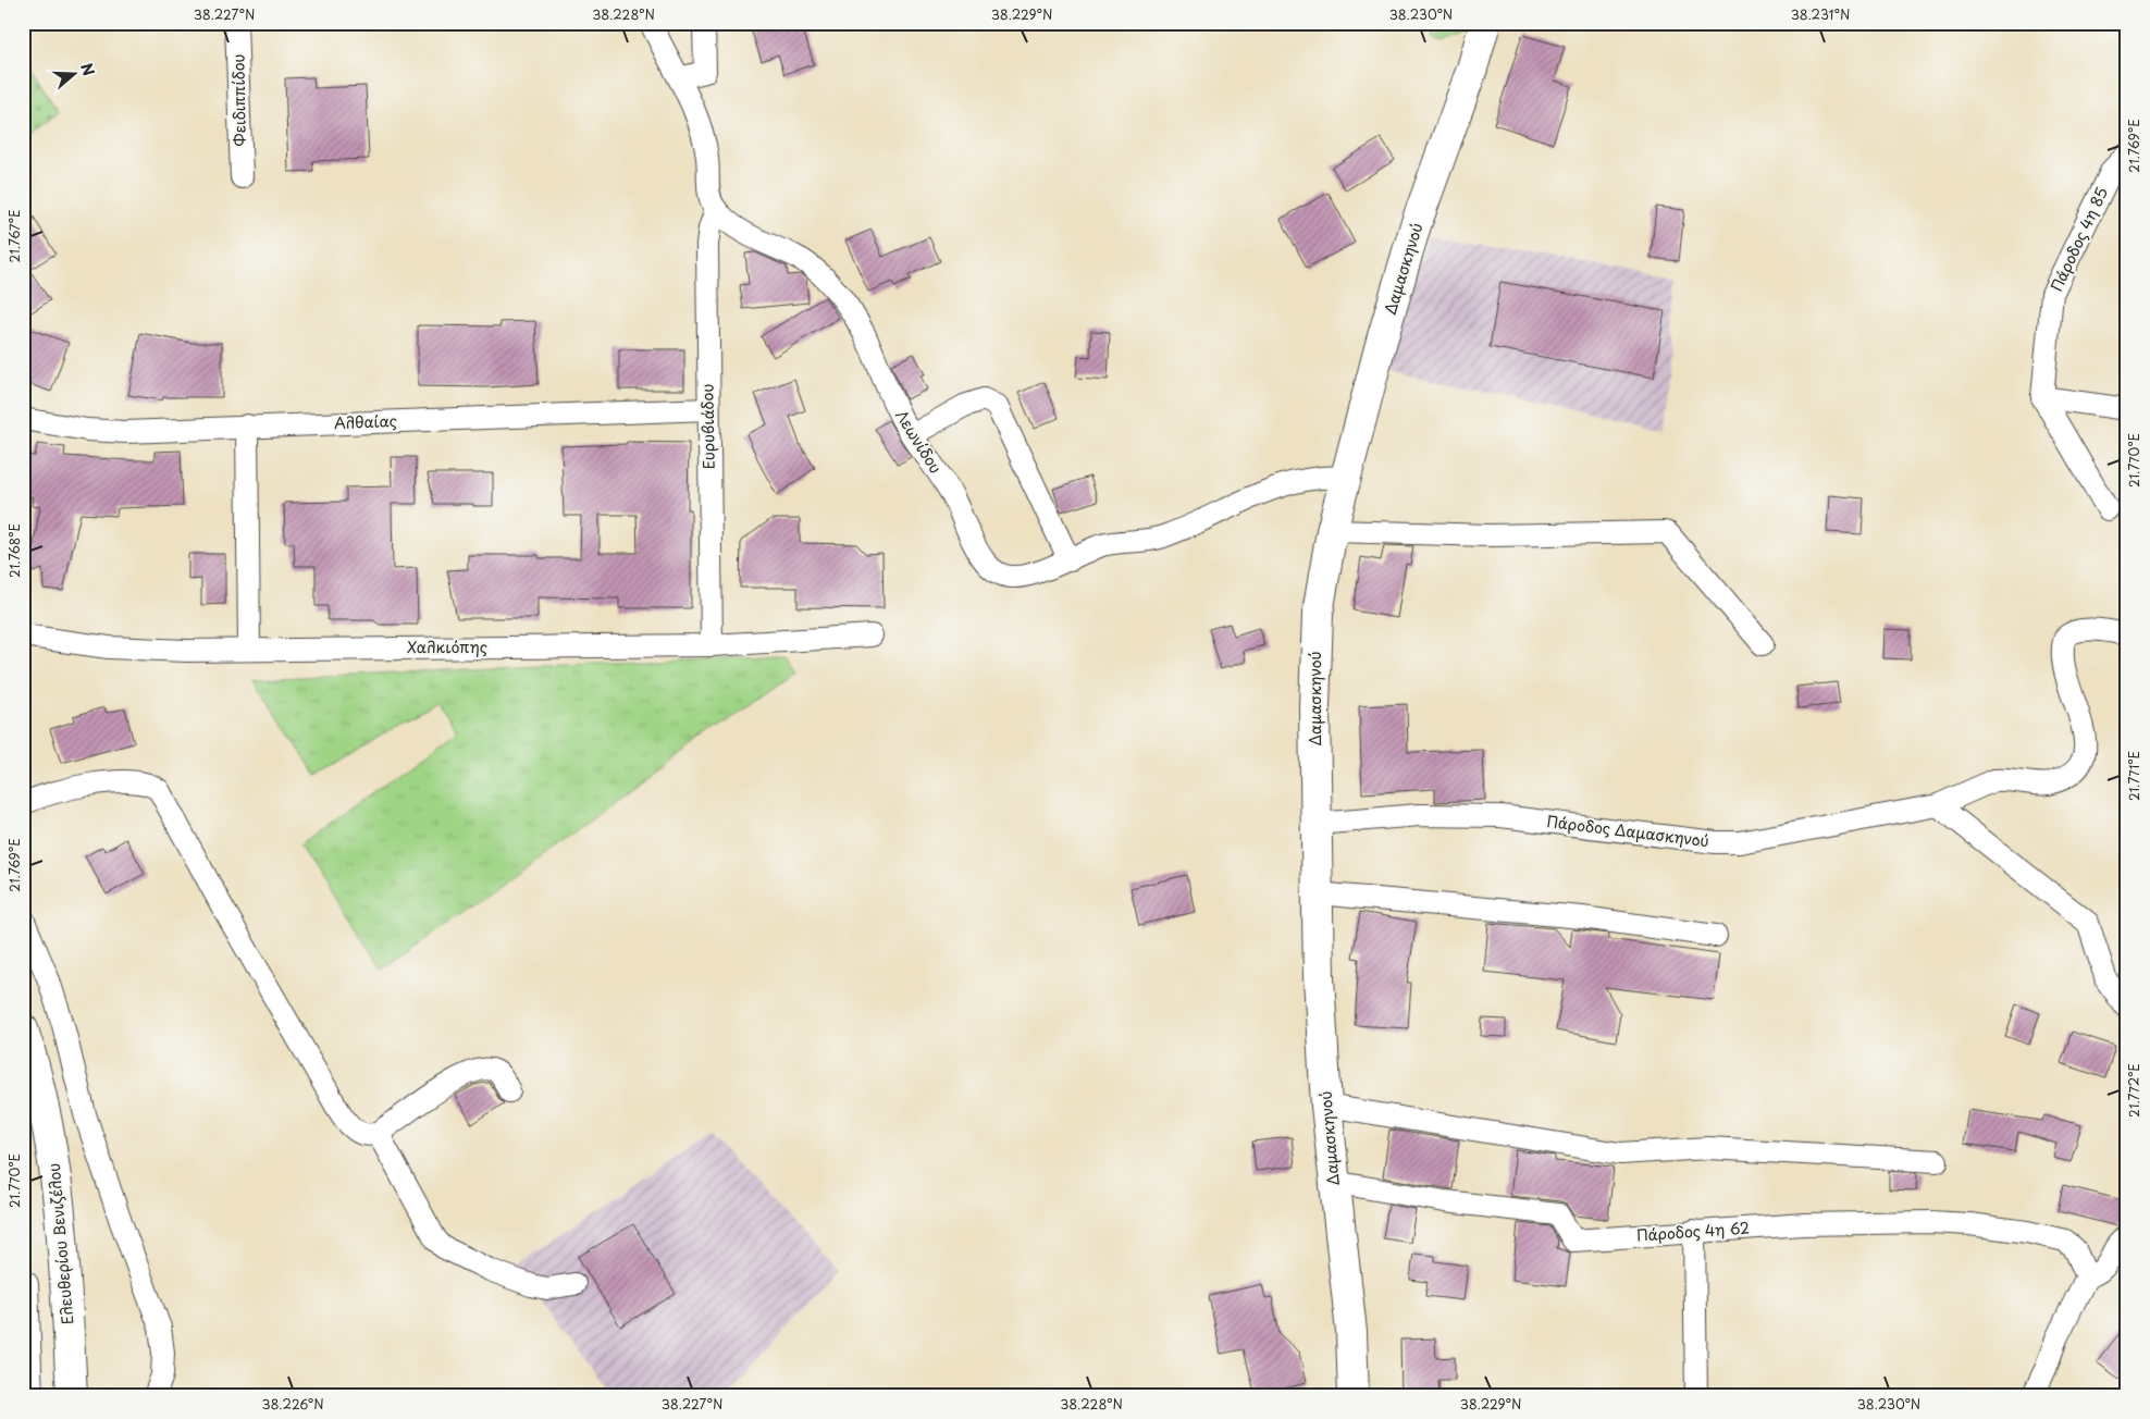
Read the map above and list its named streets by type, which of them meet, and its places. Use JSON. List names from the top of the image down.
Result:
{
  "streets": {
    "main road": ["Δαμασκηνού", "Ελευθερίου Βενιζέλου"],
    "street": [
      "Φειδιππίδου",
      "Πάροδος 4η 85",
      "Αλθαίας",
      "Ευρυβιάδου",
      "Λεωνίδου",
      "Χαλκιόπης",
      "Πάροδος Δαμασκηνού",
      "Πάροδος 4η 62"
    ]
  },
  "crossings": [
    ["Δαμασκηνού", "Λεωνίδου"],
    ["Δαμασκηνού", "Πάροδος Δαμασκηνού"],
    ["Δαμασκηνού", "Πάροδος 4η 62"],
    ["Αλθαίας", "Ευρυβιάδου"],
    ["Ευρυβιάδου", "Λεωνίδου"],
    ["Ευρυβιάδου", "Χαλκιόπης"]
  ],
  "north": "right",
  "coordinates": [
    "38.227°N",
    "38.228°N",
    "38.229°N",
    "38.230°N",
    "38.231°N",
    "21.769°E",
    "21.767°E",
    "21.770°E",
    "21.768°E",
    "21.771°E",
    "21.772°E",
    "38.226°N"
  ]
}
